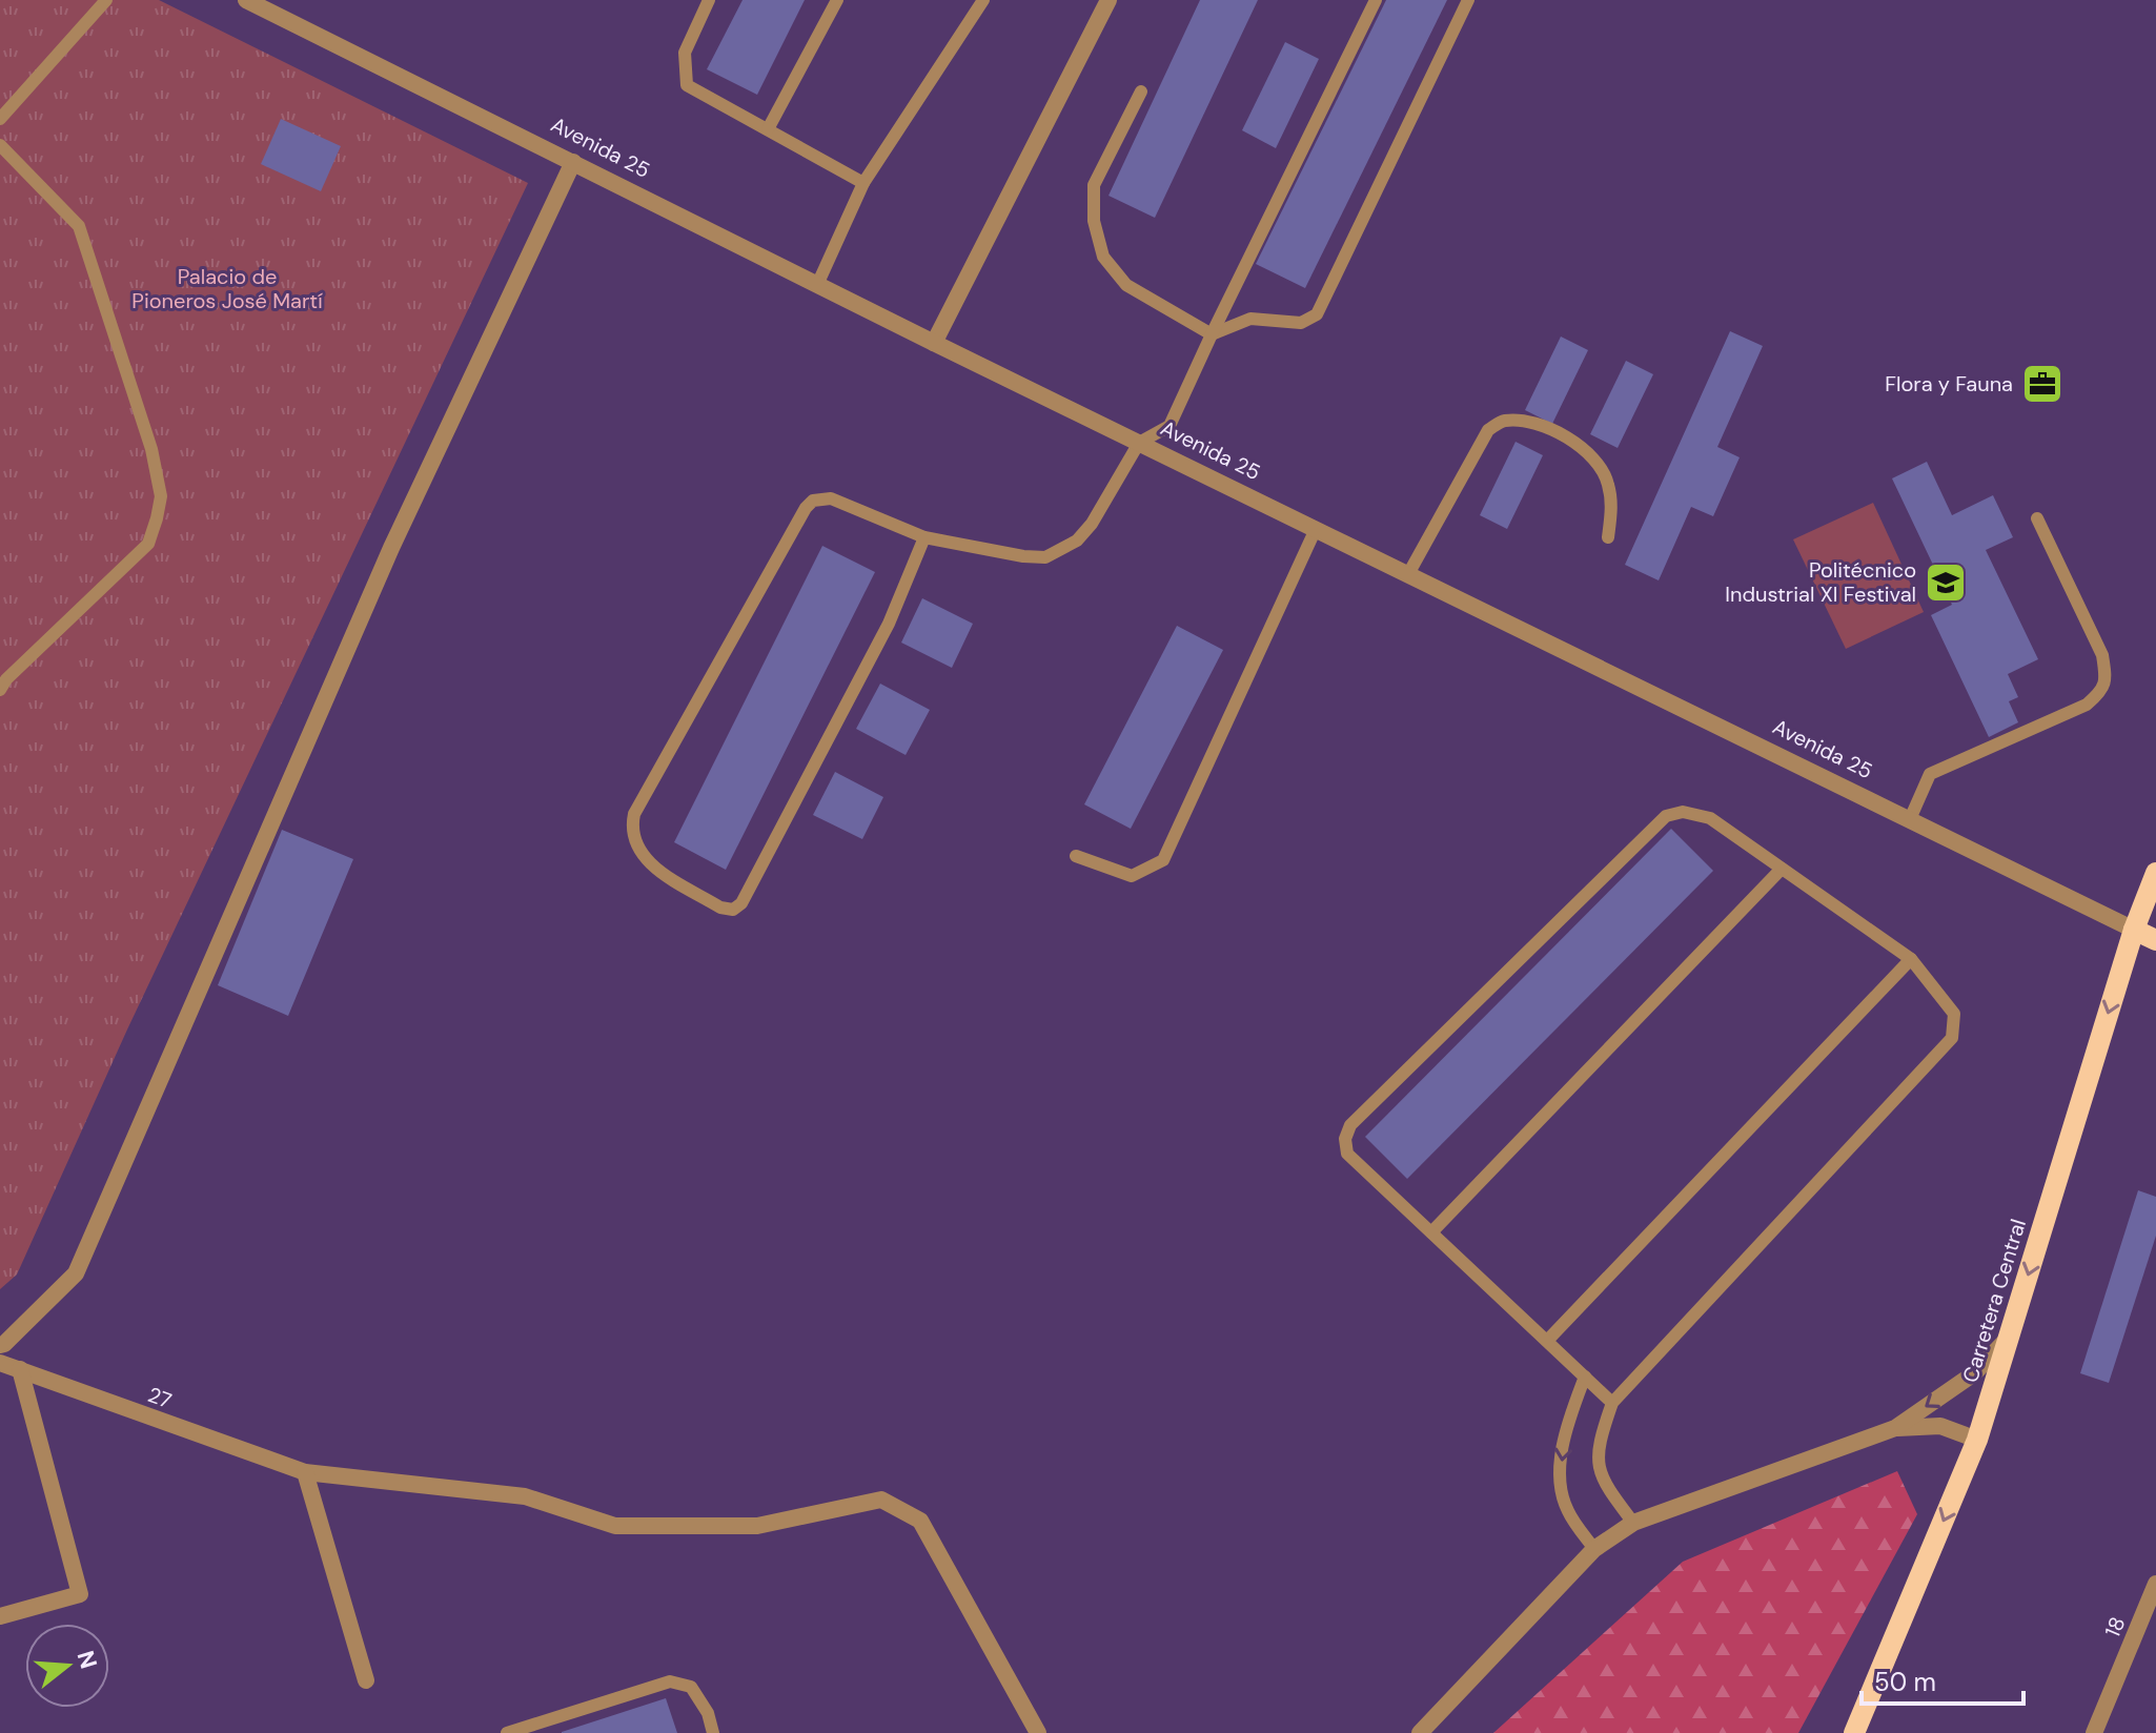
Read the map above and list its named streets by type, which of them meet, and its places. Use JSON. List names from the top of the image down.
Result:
{
  "streets": {
    "main road": ["Avenida 25", "Carretera Central"],
    "street": ["27", "18"]
  },
  "crossings": [
    ["Avenida 25", "Carretera Central"]
  ],
  "one_way": ["Carretera Central"],
  "parks": ["Palacio de Pioneros José Martí"],
  "places": {
    "office": ["Flora y Fauna"],
    "school or university": ["Politécnico Industrial XI Festival"]
  },
  "scale_bar": "50 m",
  "north": "right"
}
